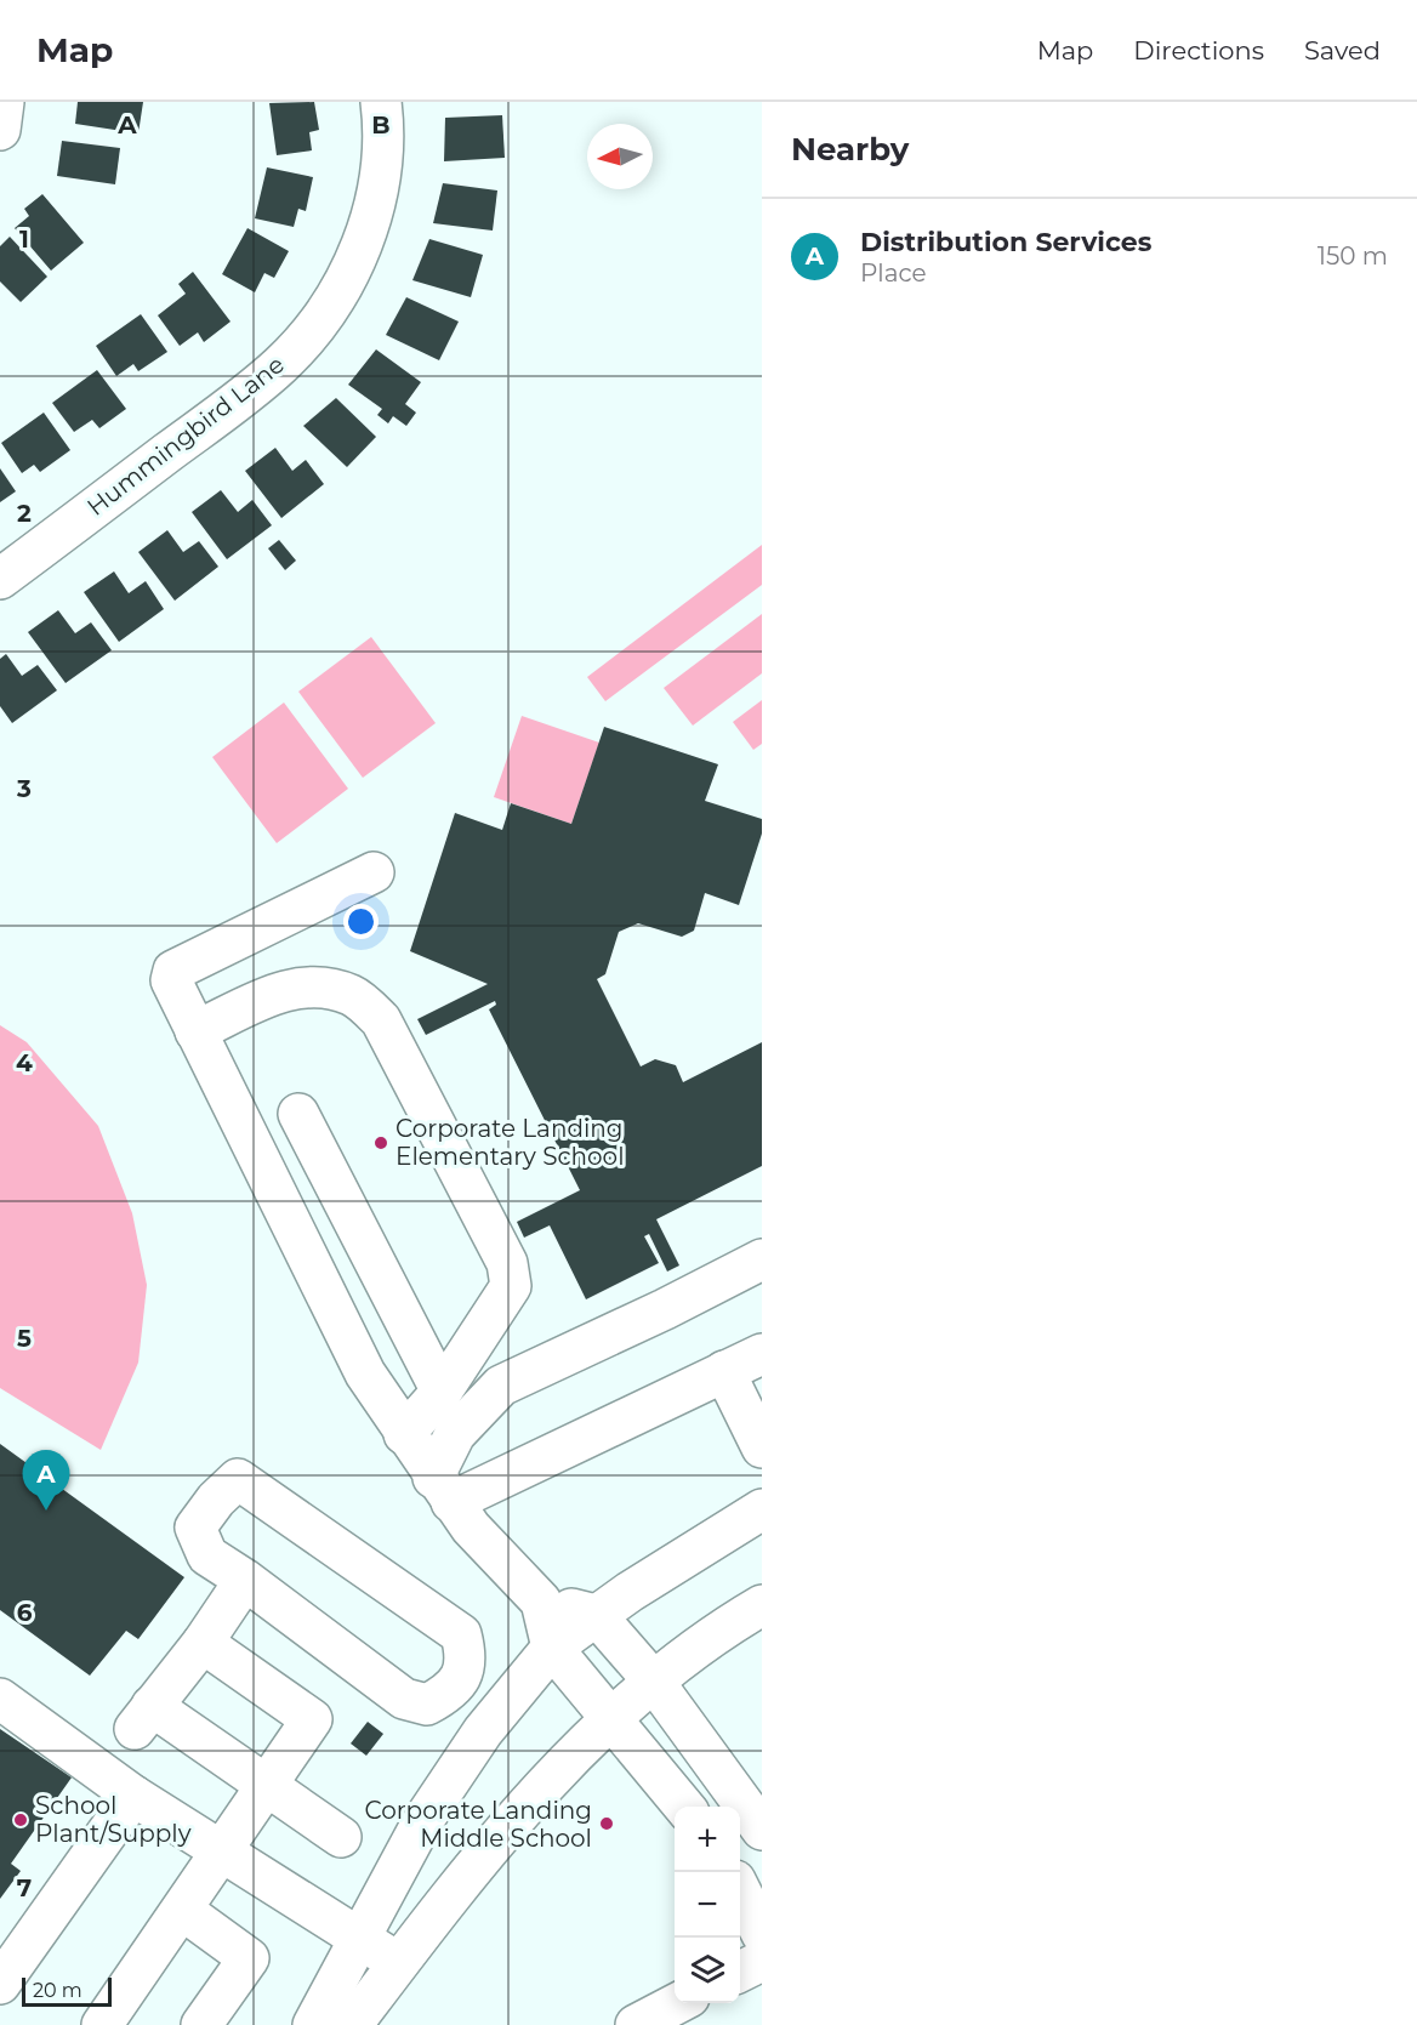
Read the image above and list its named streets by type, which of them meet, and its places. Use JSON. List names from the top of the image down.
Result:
{
  "streets": {
    "street": ["Hummingbird Lane"]
  },
  "places": ["Corporate Landing Elementary School", "School Plant/Supply", "Corporate Landing Middle School"],
  "scale_bar": "20 m",
  "north": "left",
  "page": {
    "header": "Map",
    "nav": ["Map", "Directions", "Saved"],
    "heading": "Nearby",
    "list": [
      {
        "mark": "A",
        "name": "Distribution Services",
        "note": "Place",
        "value": "150 m"
      }
    ],
    "pins": "A",
    "map_buttons": ["+", "−"],
    "scale": "20 m"
  },
  "grid": {
    "columns": ["A", "B"],
    "rows": [
      "1",
      "2",
      "3",
      "4",
      "5",
      "6",
      "7"
    ]
  }
}
